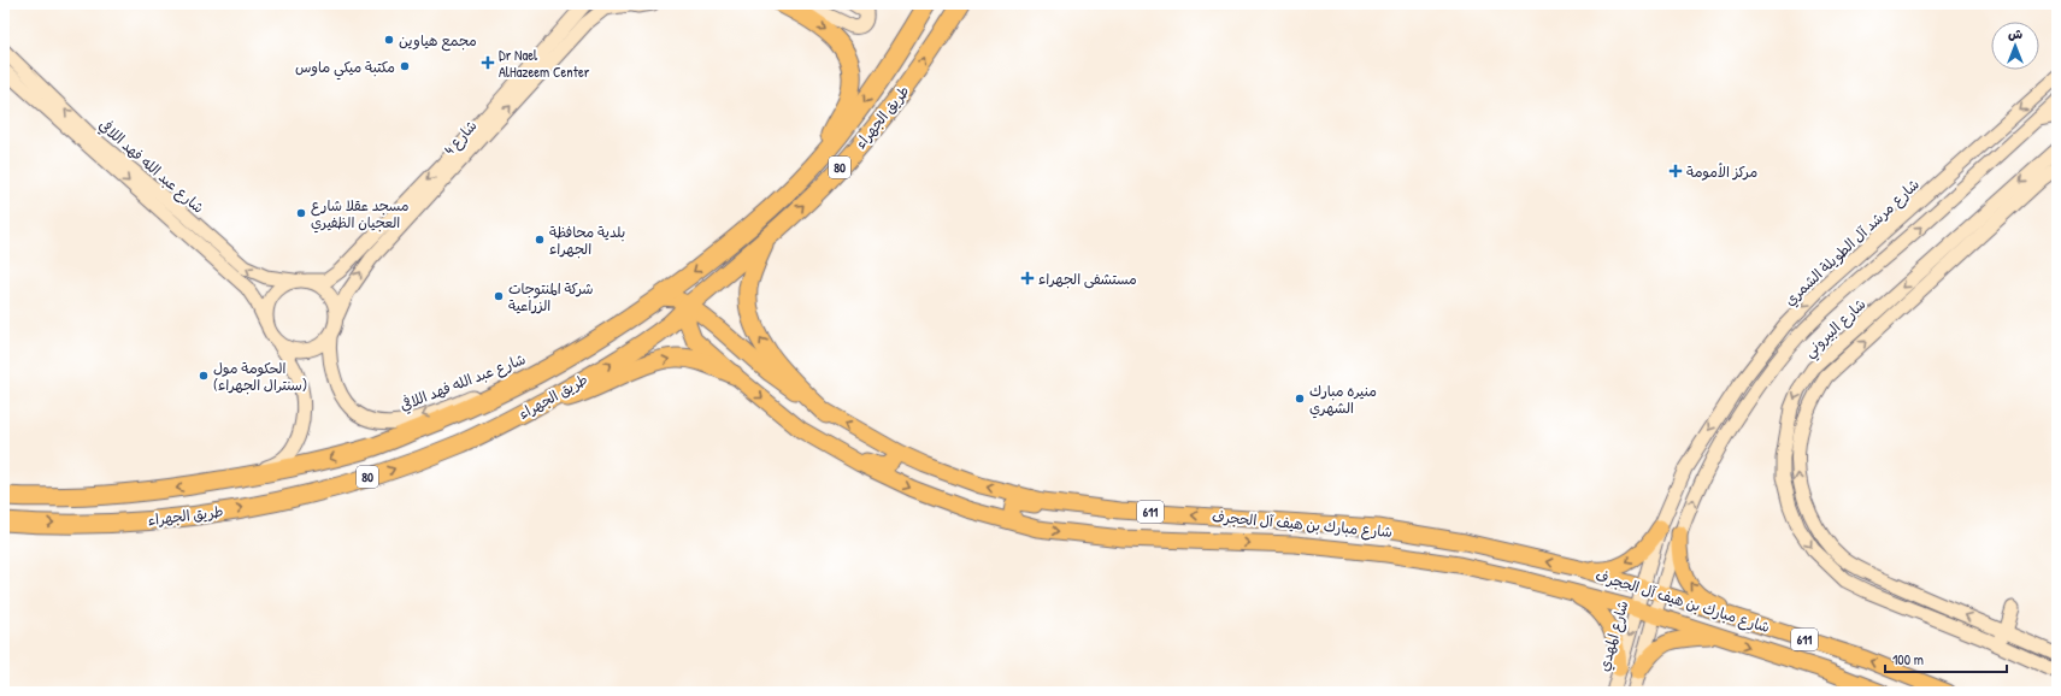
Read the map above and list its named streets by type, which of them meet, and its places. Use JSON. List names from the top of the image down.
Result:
{
  "streets": {
    "highway": ["طريق الجهراء", "80"],
    "main road": ["611", "شارع مبارك بن هيف آل الحجرف"],
    "street": [
      "شارع 4",
      "شارع عبد الله فهد اللافي",
      "شارع مرشد آل الطويلة الشمري",
      "شارع البيروني",
      "شارع المهدي"
    ]
  },
  "crossings": [
    ["طريق الجهراء", "شارع عبد الله فهد اللافي"],
    ["طريق الجهراء", "شارع مبارك بن هيف آل الحجرف"],
    ["شارع 4", "شارع عبد الله فهد اللافي"],
    ["شارع مرشد آل الطويلة الشمري", "شارع مبارك بن هيف آل الحجرف"],
    ["شارع مرشد آل الطويلة الشمري", "شارع المهدي"],
    ["شارع مبارك بن هيف آل الحجرف", "شارع المهدي"]
  ],
  "places": {
    "other": [
      "مجمع هياوين",
      "مكتبة ميكي ماوس",
      "مسجد عقلا شارع العجيان الظفيري",
      "بلدية محافظة الجهراء",
      "شركة المنتوجات الزراعية",
      "الحكومة مول (سنترال الجهراء)",
      "منيره مبارك الشهري"
    ],
    "health": ["Dr Nael AlHazeem Center", "مركز الأمومة", "مستشفى الجهراء"]
  },
  "scale_bar": "100 m",
  "north": "top"
}
